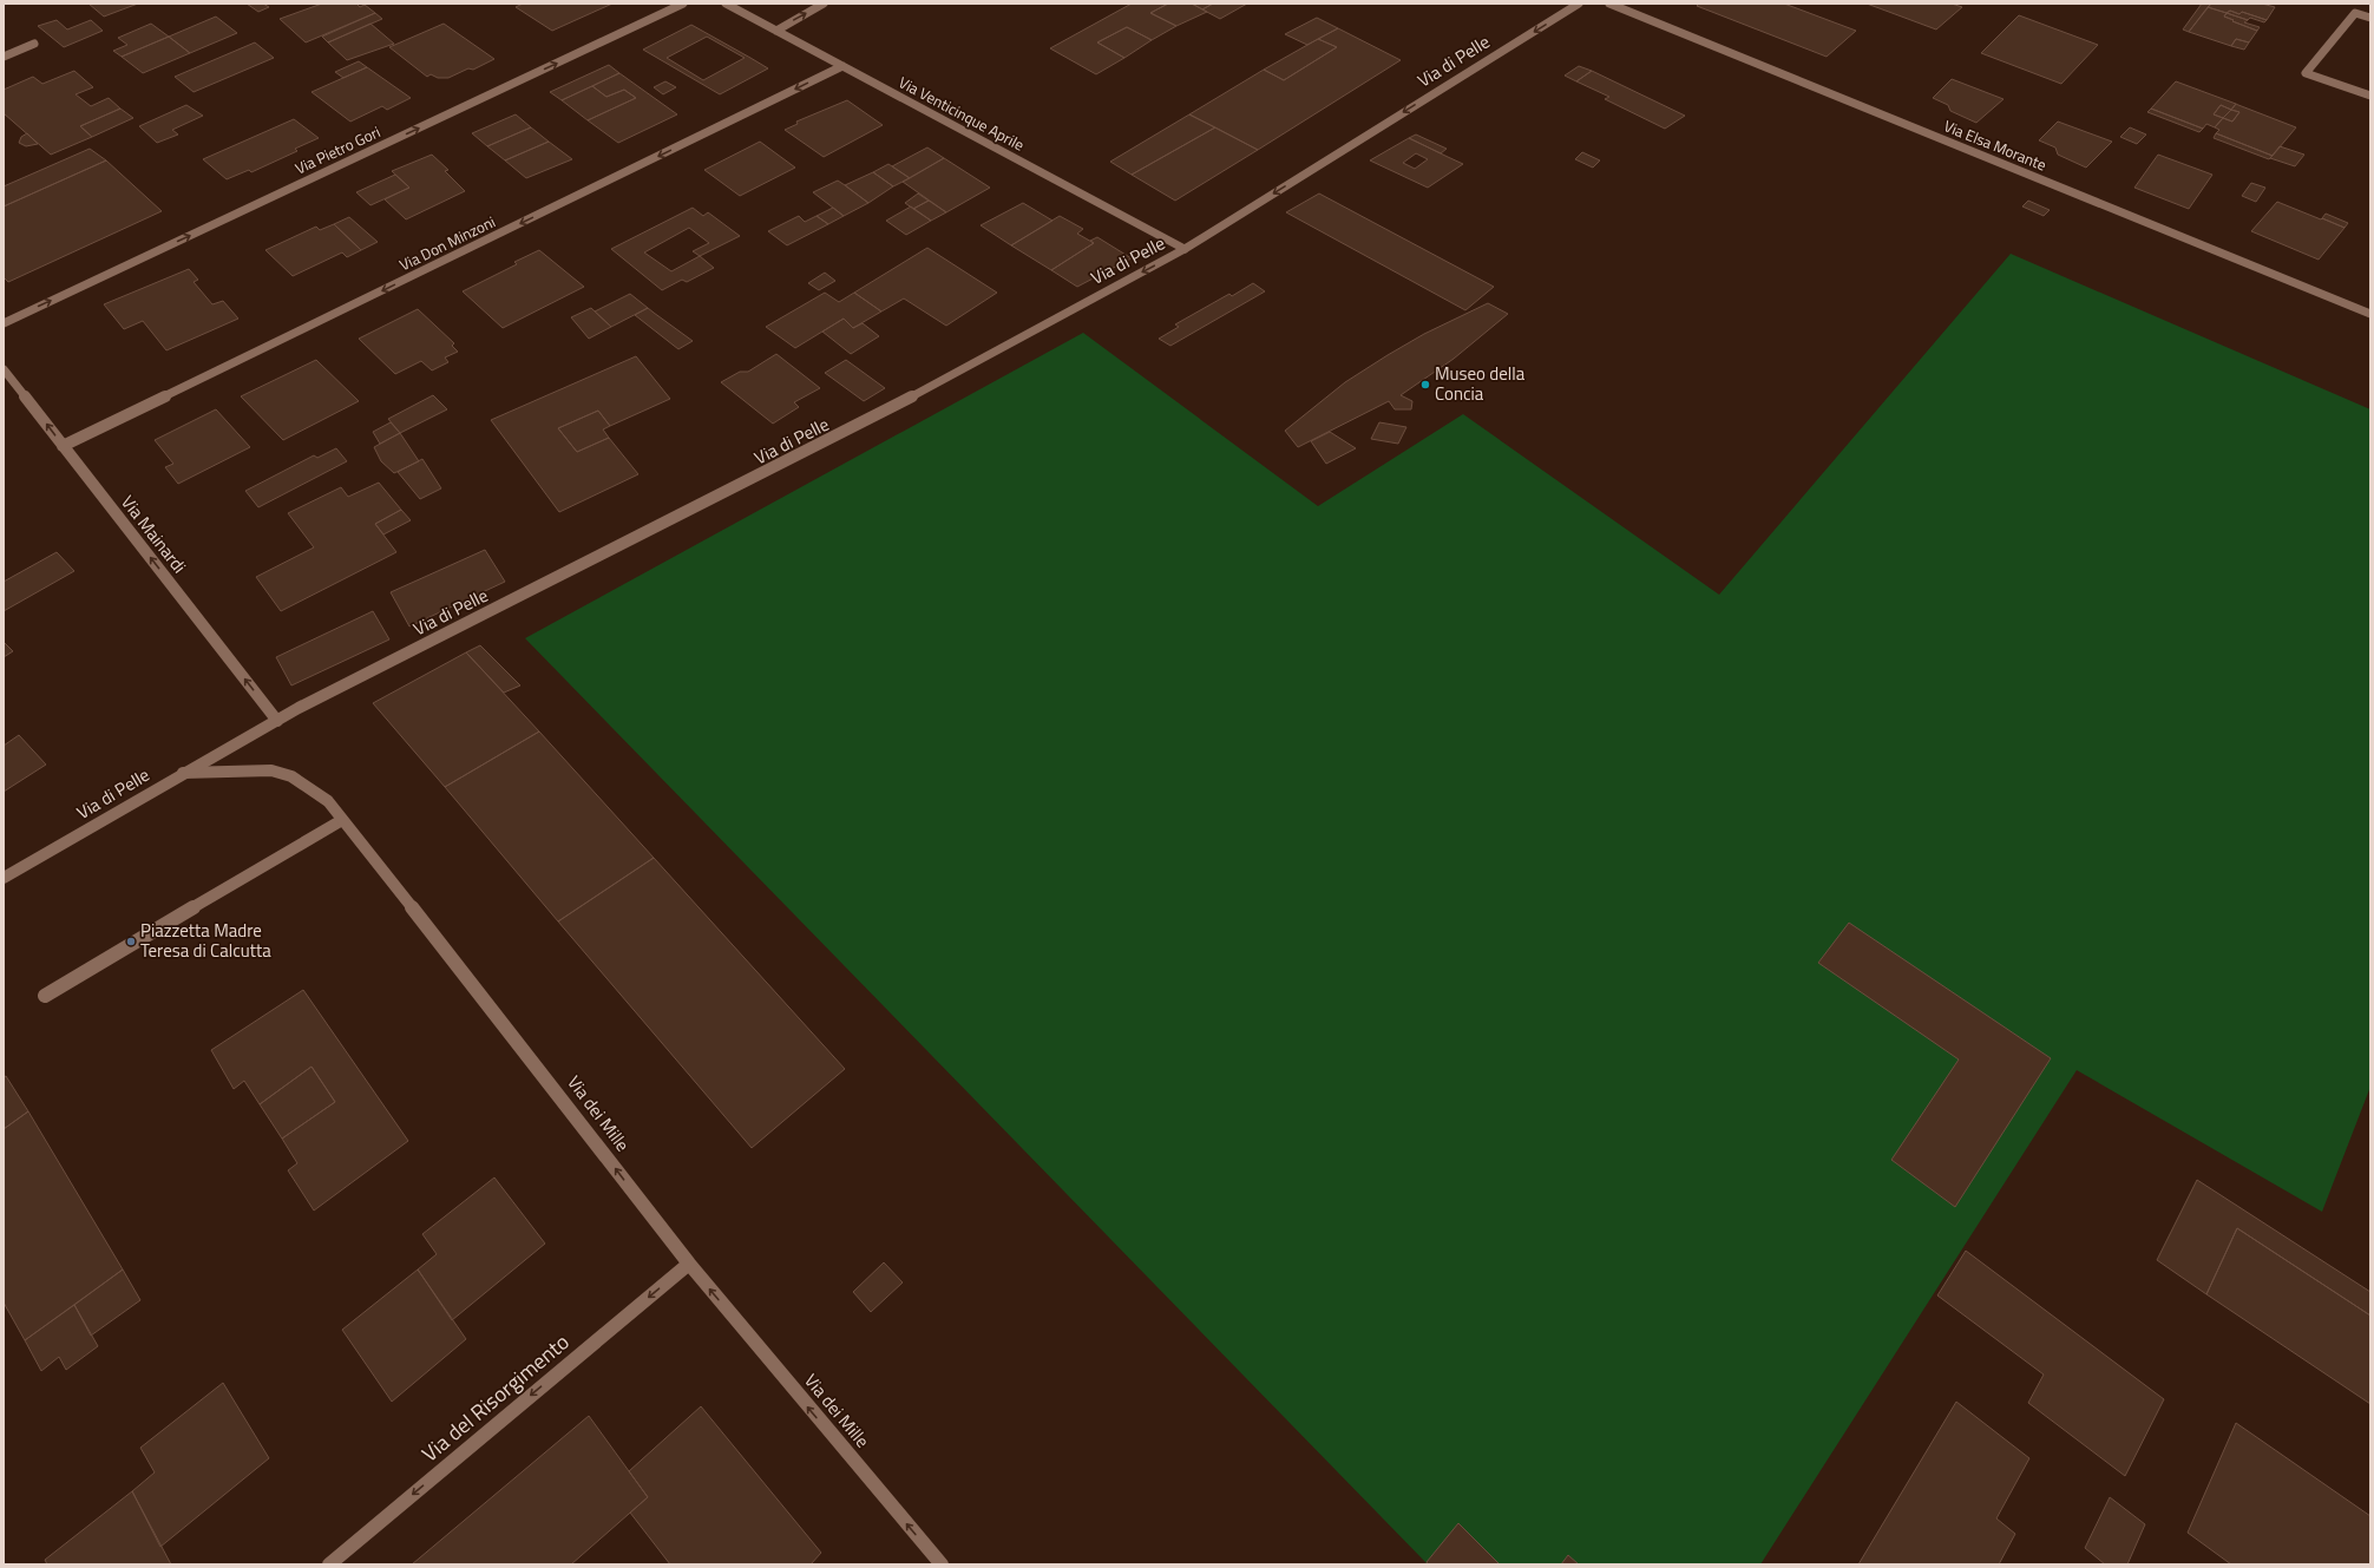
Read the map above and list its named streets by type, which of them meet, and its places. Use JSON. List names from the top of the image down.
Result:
{
  "streets": {
    "street": [
      "Via di Pelle",
      "Via Venticinque Aprile",
      "Via Elsa Morante",
      "Via Pietro Gori",
      "Via Don Minzoni",
      "Via Mainardi",
      "Via dei Mille",
      "Via del Risorgimento"
    ]
  },
  "crossings": [
    ["Via di Pelle", "Via Venticinque Aprile"],
    ["Via di Pelle", "Via Mainardi"],
    ["Via di Pelle", "Via dei Mille"],
    ["Via Venticinque Aprile", "Via Don Minzoni"],
    ["Via Don Minzoni", "Via Mainardi"],
    ["Via dei Mille", "Via del Risorgimento"]
  ],
  "one_way": [
    "Via di Pelle",
    "Via Pietro Gori",
    "Via Don Minzoni",
    "Via Mainardi",
    "Via dei Mille",
    "Via del Risorgimento"
  ],
  "places": ["Museo della Concia", "Piazzetta Madre Teresa di Calcutta"]
}
